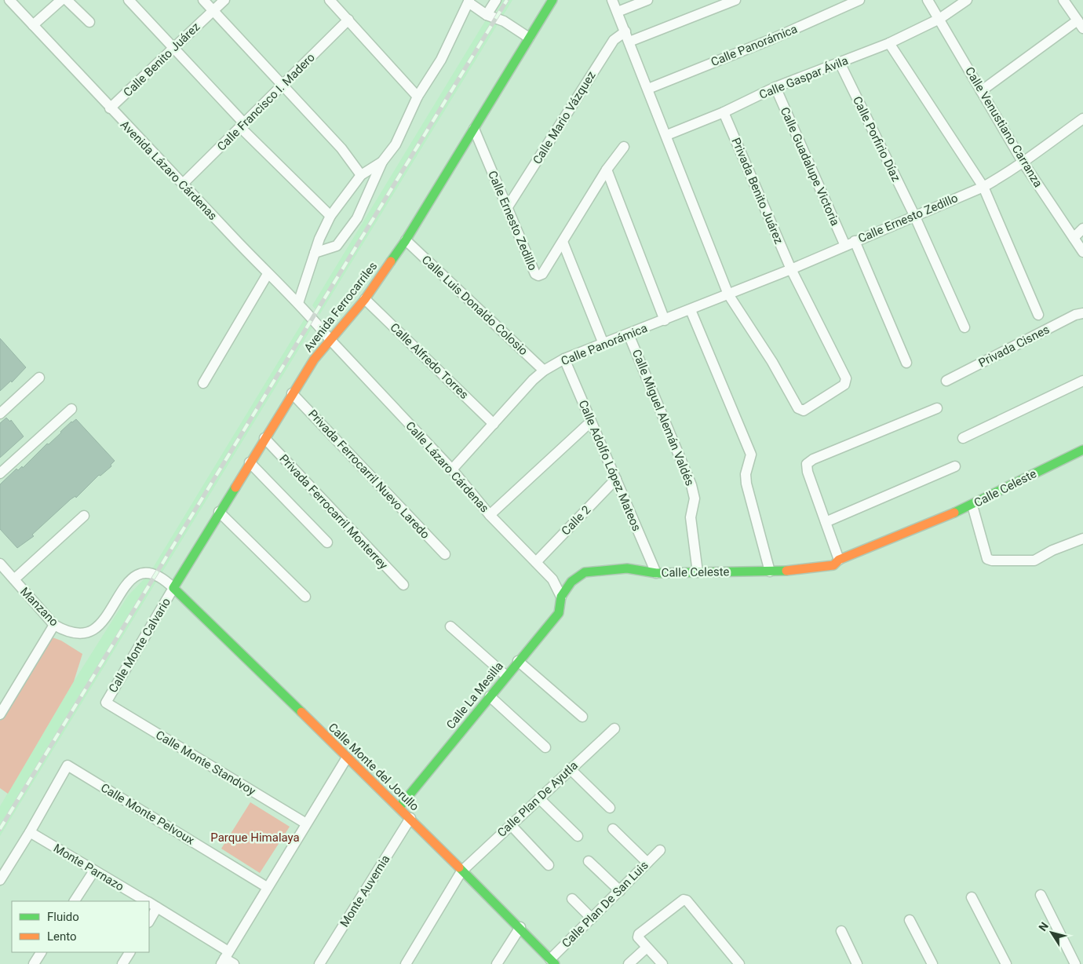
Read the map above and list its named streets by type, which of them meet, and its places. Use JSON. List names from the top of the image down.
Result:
{
  "streets": {
    "street": [
      "Calle Panorámica",
      "Calle Benito Juárez",
      "Calle Gaspar Ávila",
      "Calle Francisco I. Madero",
      "Calle Mario Vázquez",
      "Calle Venustiano Carranza",
      "Calle Porfirio Díaz",
      "Calle Guadalupe Victoria",
      "Avenida Lázaro Cárdenas",
      "Privada Benito Juárez",
      "Calle Ernesto Zedillo",
      "Calle Luis Donaldo Colosio",
      "Avenida Ferrocarriles",
      "Privada Cisnes",
      "Calle Alfredo Torres",
      "Calle Miguel Alemán Valdés",
      "Calle Adolfo López Mateos",
      "Calle Lázaro Cárdenas",
      "Privada Ferrocarril Nuevo Laredo",
      "Calle Celeste",
      "Privada Ferrocarril Monterrey",
      "Calle 2",
      "Manzano",
      "Calle Monte Calvario",
      "Calle La Mesilla",
      "Calle Monte Standvoy",
      "Calle Monte del Jorullo",
      "Calle Plan De Ayutla",
      "Calle Monte Pelvoux",
      "Monte Parnazo",
      "Monte Auvernia",
      "Calle Plan De San Luis"
    ]
  },
  "crossings": [
    ["Calle Panorámica", "Privada Benito Juárez"],
    ["Calle Panorámica", "Calle Ernesto Zedillo"],
    ["Calle Panorámica", "Calle Luis Donaldo Colosio"],
    ["Calle Panorámica", "Calle Alfredo Torres"],
    ["Calle Panorámica", "Calle Miguel Alemán Valdés"],
    ["Calle Panorámica", "Calle Adolfo López Mateos"],
    ["Calle Panorámica", "Calle Lázaro Cárdenas"],
    ["Calle Benito Juárez", "Avenida Lázaro Cárdenas"],
    ["Calle Gaspar Ávila", "Calle Venustiano Carranza"],
    ["Calle Gaspar Ávila", "Calle Porfirio Díaz"],
    ["Calle Gaspar Ávila", "Calle Guadalupe Victoria"],
    ["Calle Gaspar Ávila", "Privada Benito Juárez"],
    ["Calle Francisco I. Madero", "Avenida Lázaro Cárdenas"],
    ["Calle Mario Vázquez", "Calle Ernesto Zedillo"],
    ["Calle Venustiano Carranza", "Calle Ernesto Zedillo"],
    ["Calle Porfirio Díaz", "Calle Ernesto Zedillo"],
    ["Calle Guadalupe Victoria", "Calle Ernesto Zedillo"],
    ["Avenida Lázaro Cárdenas", "Avenida Ferrocarriles"],
    ["Avenida Lázaro Cárdenas", "Calle Lázaro Cárdenas"],
    ["Privada Benito Juárez", "Calle Ernesto Zedillo"],
    ["Calle Ernesto Zedillo", "Avenida Ferrocarriles"],
    ["Calle Luis Donaldo Colosio", "Avenida Ferrocarriles"],
    ["Avenida Ferrocarriles", "Calle Alfredo Torres"],
    ["Avenida Ferrocarriles", "Calle Lázaro Cárdenas"],
    ["Avenida Ferrocarriles", "Privada Ferrocarril Nuevo Laredo"],
    ["Avenida Ferrocarriles", "Privada Ferrocarril Monterrey"],
    ["Avenida Ferrocarriles", "Manzano"],
    ["Avenida Ferrocarriles", "Calle Monte Calvario"],
    ["Avenida Ferrocarriles", "Calle Monte del Jorullo"],
    ["Calle Miguel Alemán Valdés", "Calle Celeste"],
    ["Calle Adolfo López Mateos", "Calle Celeste"],
    ["Calle Adolfo López Mateos", "Calle 2"],
    ["Calle Lázaro Cárdenas", "Calle Celeste"],
    ["Calle Lázaro Cárdenas", "Calle 2"],
    ["Calle Lázaro Cárdenas", "Calle La Mesilla"],
    ["Calle Celeste", "Calle La Mesilla"],
    ["Manzano", "Calle Monte Calvario"],
    ["Manzano", "Calle Monte del Jorullo"],
    ["Calle Monte Calvario", "Calle Monte Standvoy"],
    ["Calle Monte Calvario", "Calle Monte del Jorullo"],
    ["Calle La Mesilla", "Calle Monte del Jorullo"],
    ["Calle Monte del Jorullo", "Calle Plan De Ayutla"],
    ["Calle Monte del Jorullo", "Monte Auvernia"],
    ["Calle Monte del Jorullo", "Calle Plan De San Luis"],
    ["Calle Monte Pelvoux", "Monte Parnazo"]
  ],
  "parks": ["Parque Himalaya"],
  "legend": ["Fluido", "Lento"],
  "north": "top left"
}
